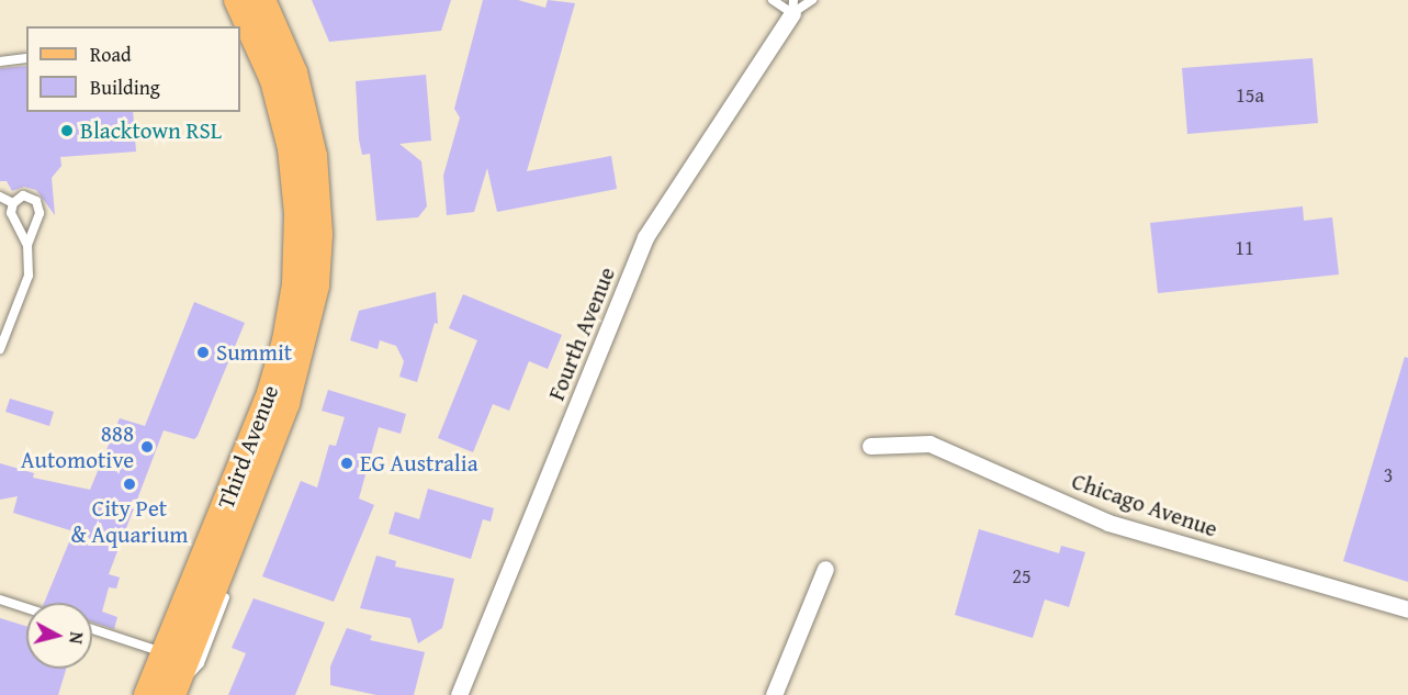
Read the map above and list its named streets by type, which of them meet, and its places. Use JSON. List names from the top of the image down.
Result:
{
  "streets": {
    "main road": ["Third Avenue"],
    "street": ["Fourth Avenue", "Chicago Avenue"]
  },
  "places": [
    "Blacktown RSL",
    "Summit",
    "888 Automotive",
    "EG Australia",
    "City Pet & Aquarium"
  ],
  "house_numbers": [
    "15a",
    "11",
    "3",
    "25"
  ],
  "legend": ["Road", "Building"],
  "north": "right"
}
